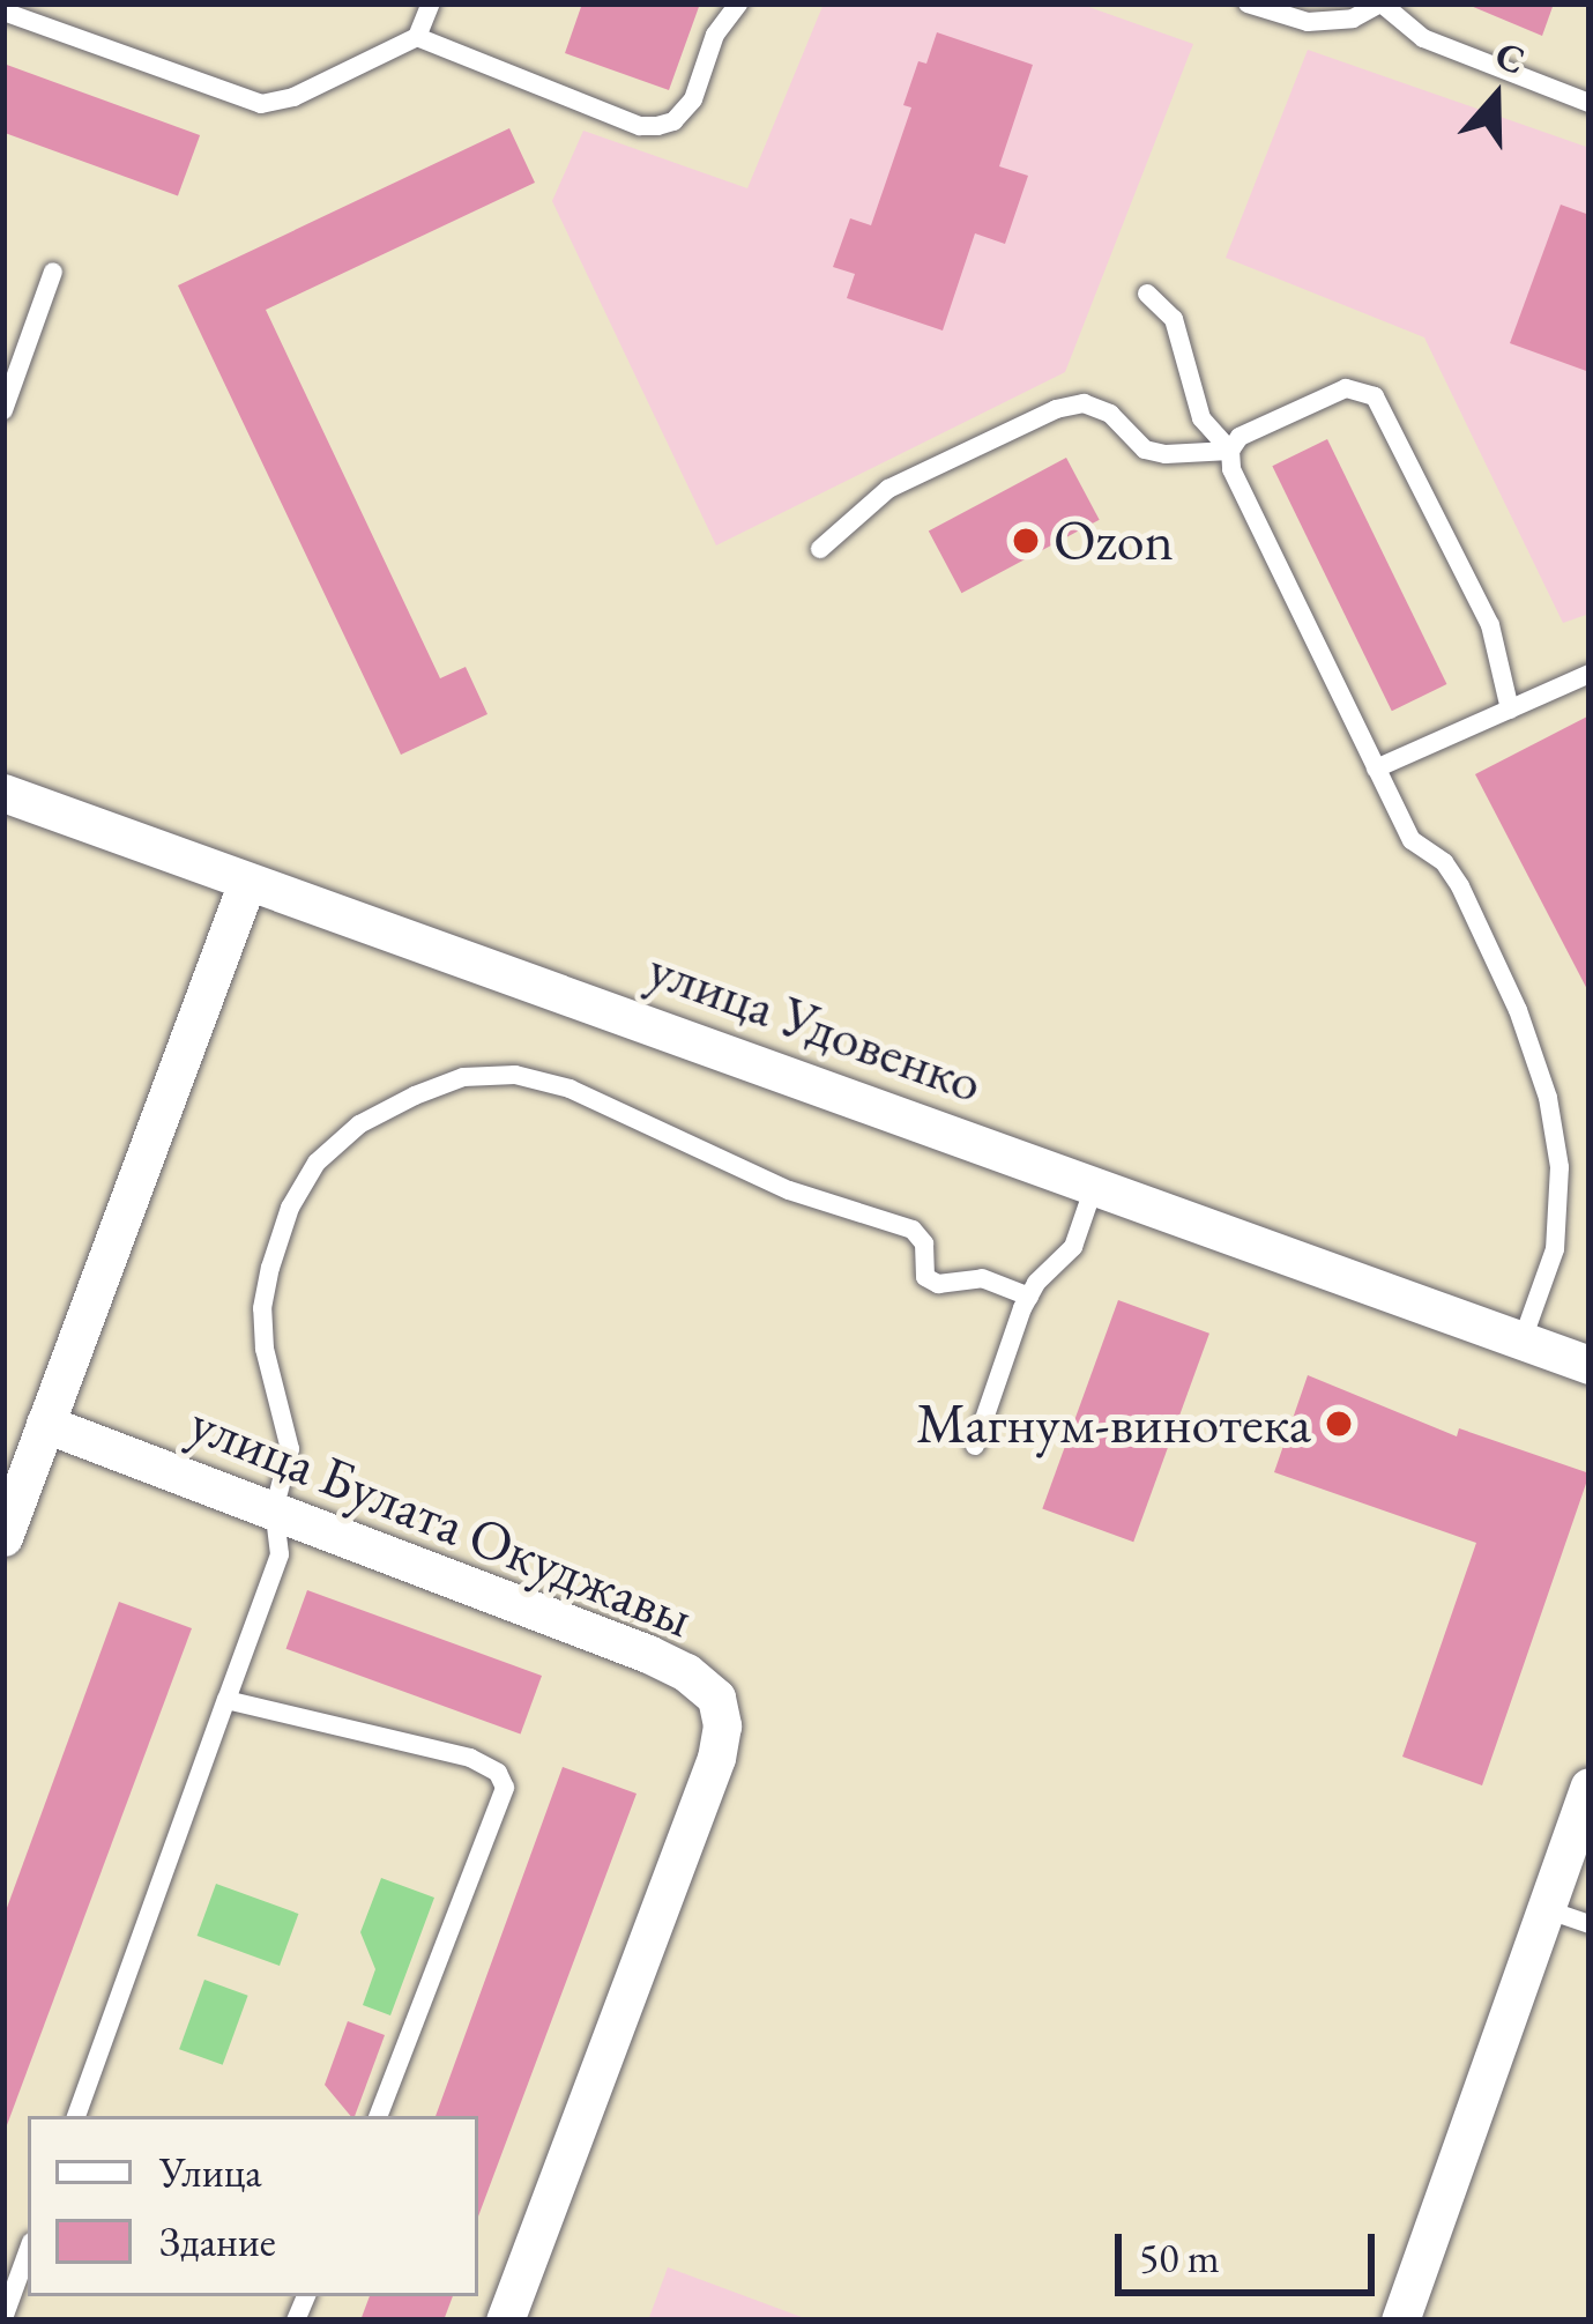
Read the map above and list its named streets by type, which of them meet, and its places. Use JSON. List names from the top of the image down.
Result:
{
  "streets": {
    "street": ["улица Удовенко", "улица Булата Окуджавы"]
  },
  "places": ["Ozon", "Магнум-винотека"],
  "legend": ["Улица", "Здание"],
  "scale_bar": "50 m",
  "north": "top"
}
